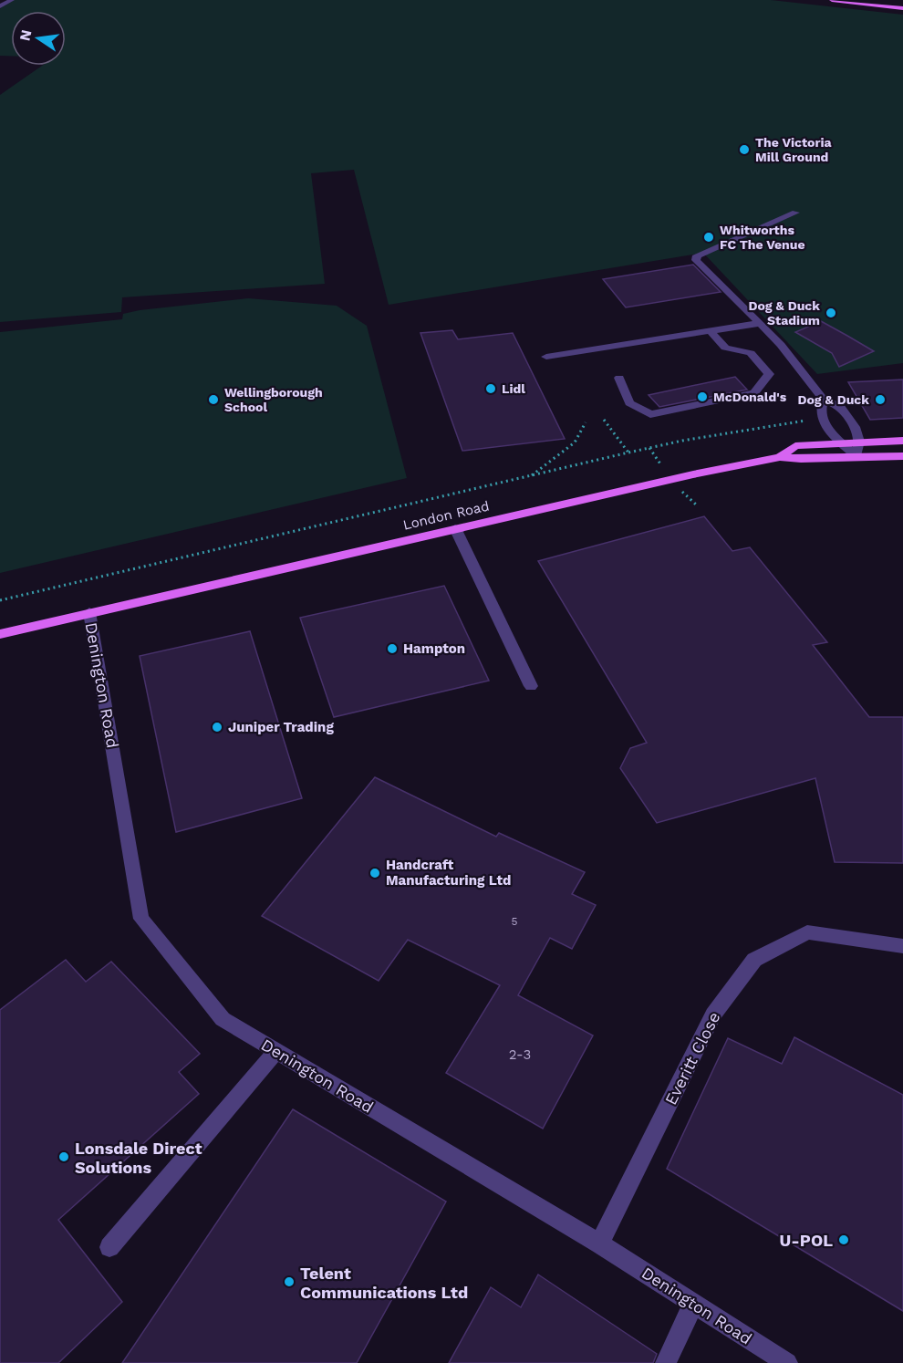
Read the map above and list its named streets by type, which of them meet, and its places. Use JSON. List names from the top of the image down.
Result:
{
  "streets": {
    "main road": ["London Road"],
    "street": ["Denington Road", "Everitt Close"]
  },
  "crossings": [
    ["London Road", "Denington Road"],
    ["Denington Road", "Everitt Close"]
  ],
  "places": [
    "The Victoria Mill Ground",
    "Whitworths FC The Venue",
    "Dog & Duck Stadium",
    "Lidl",
    "McDonald's",
    "Wellingborough School",
    "Dog & Duck",
    "Hampton",
    "Juniper Trading",
    "Handcraft Manufacturing Ltd",
    "Lonsdale Direct Solutions",
    "U-POL",
    "Telent Communications Ltd"
  ],
  "house_numbers": ["5", "2-3"],
  "north": "left"
}
